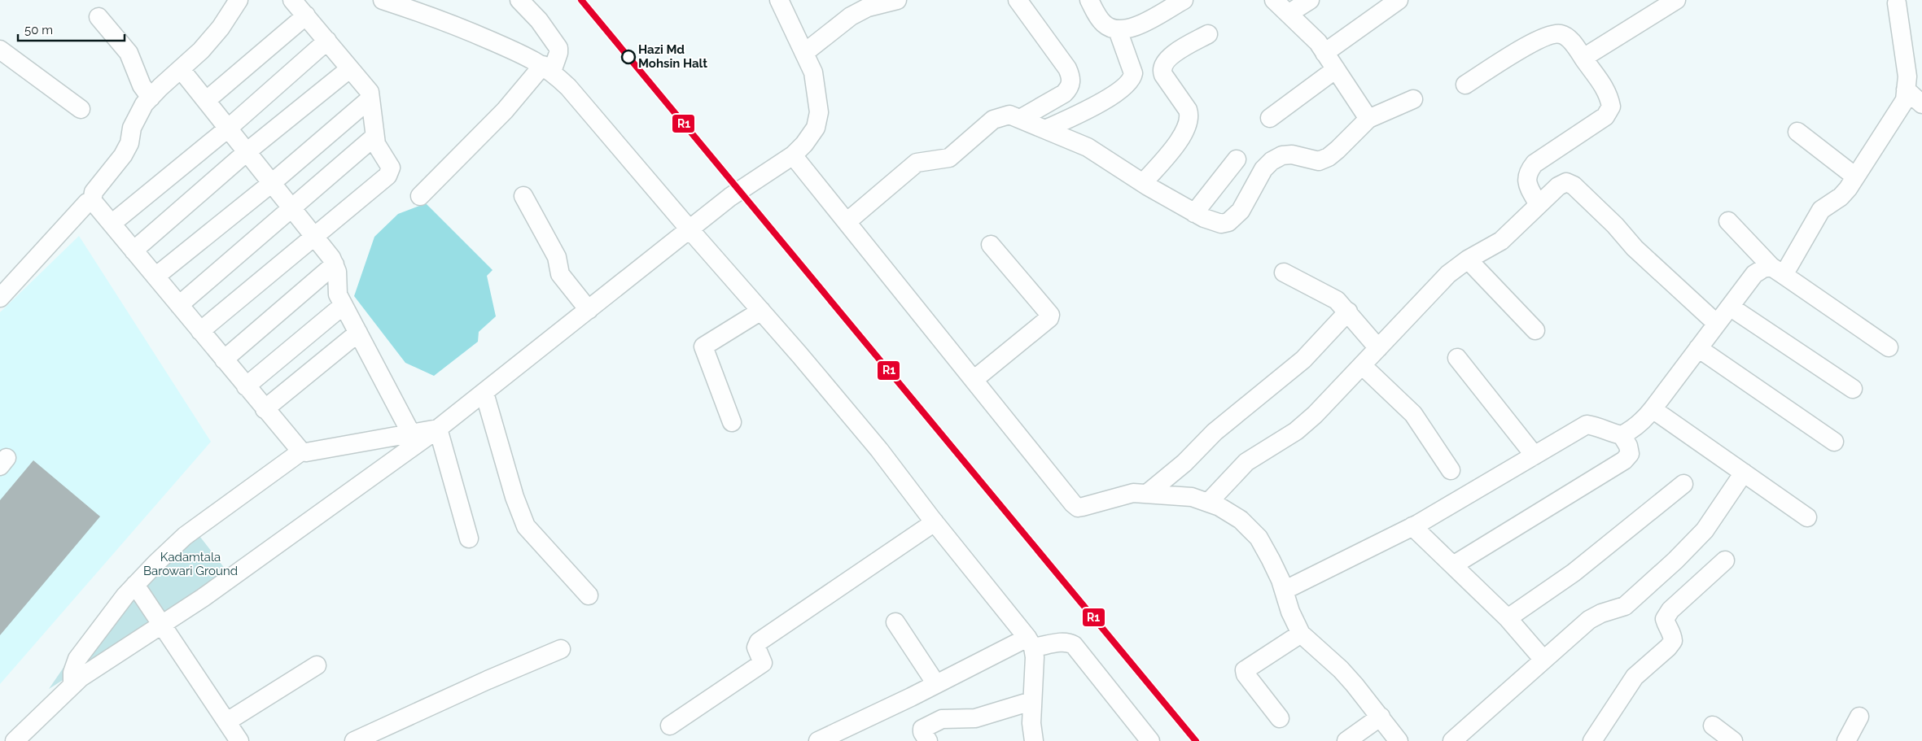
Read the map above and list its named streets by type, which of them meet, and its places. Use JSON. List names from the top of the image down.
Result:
{
  "parks": ["Kadamtala Barowari Ground"],
  "places": ["Hazi Md Mohsin Halt"],
  "lines": ["transit line R1"],
  "scale_bar": "50 m"
}
